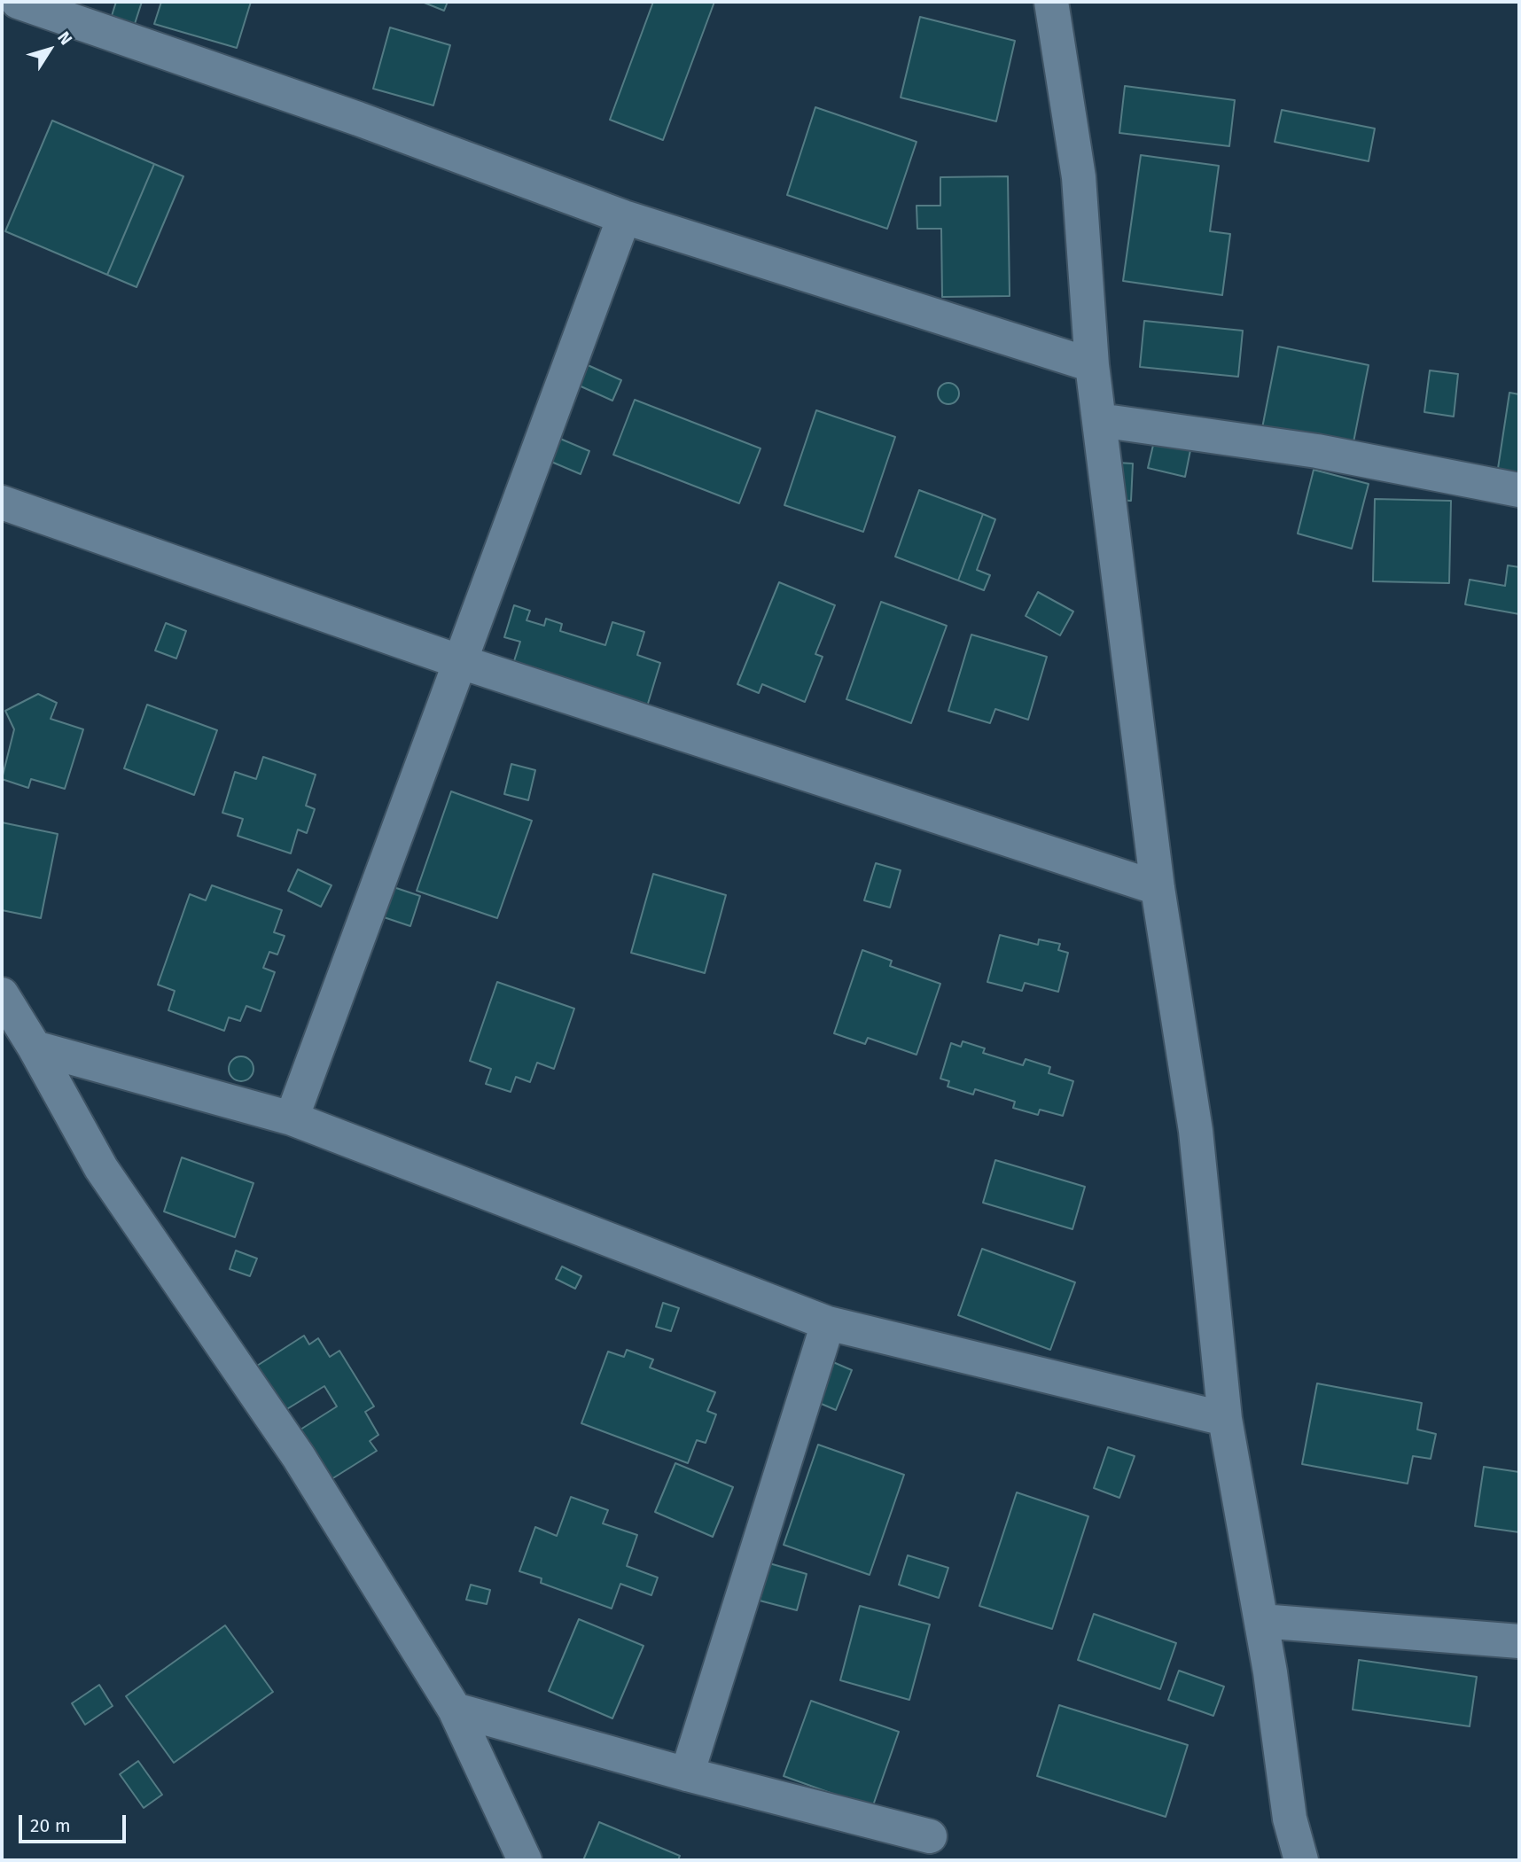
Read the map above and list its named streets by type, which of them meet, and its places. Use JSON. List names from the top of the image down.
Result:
{
  "scale_bar": "20 m",
  "north": "top right"
}
